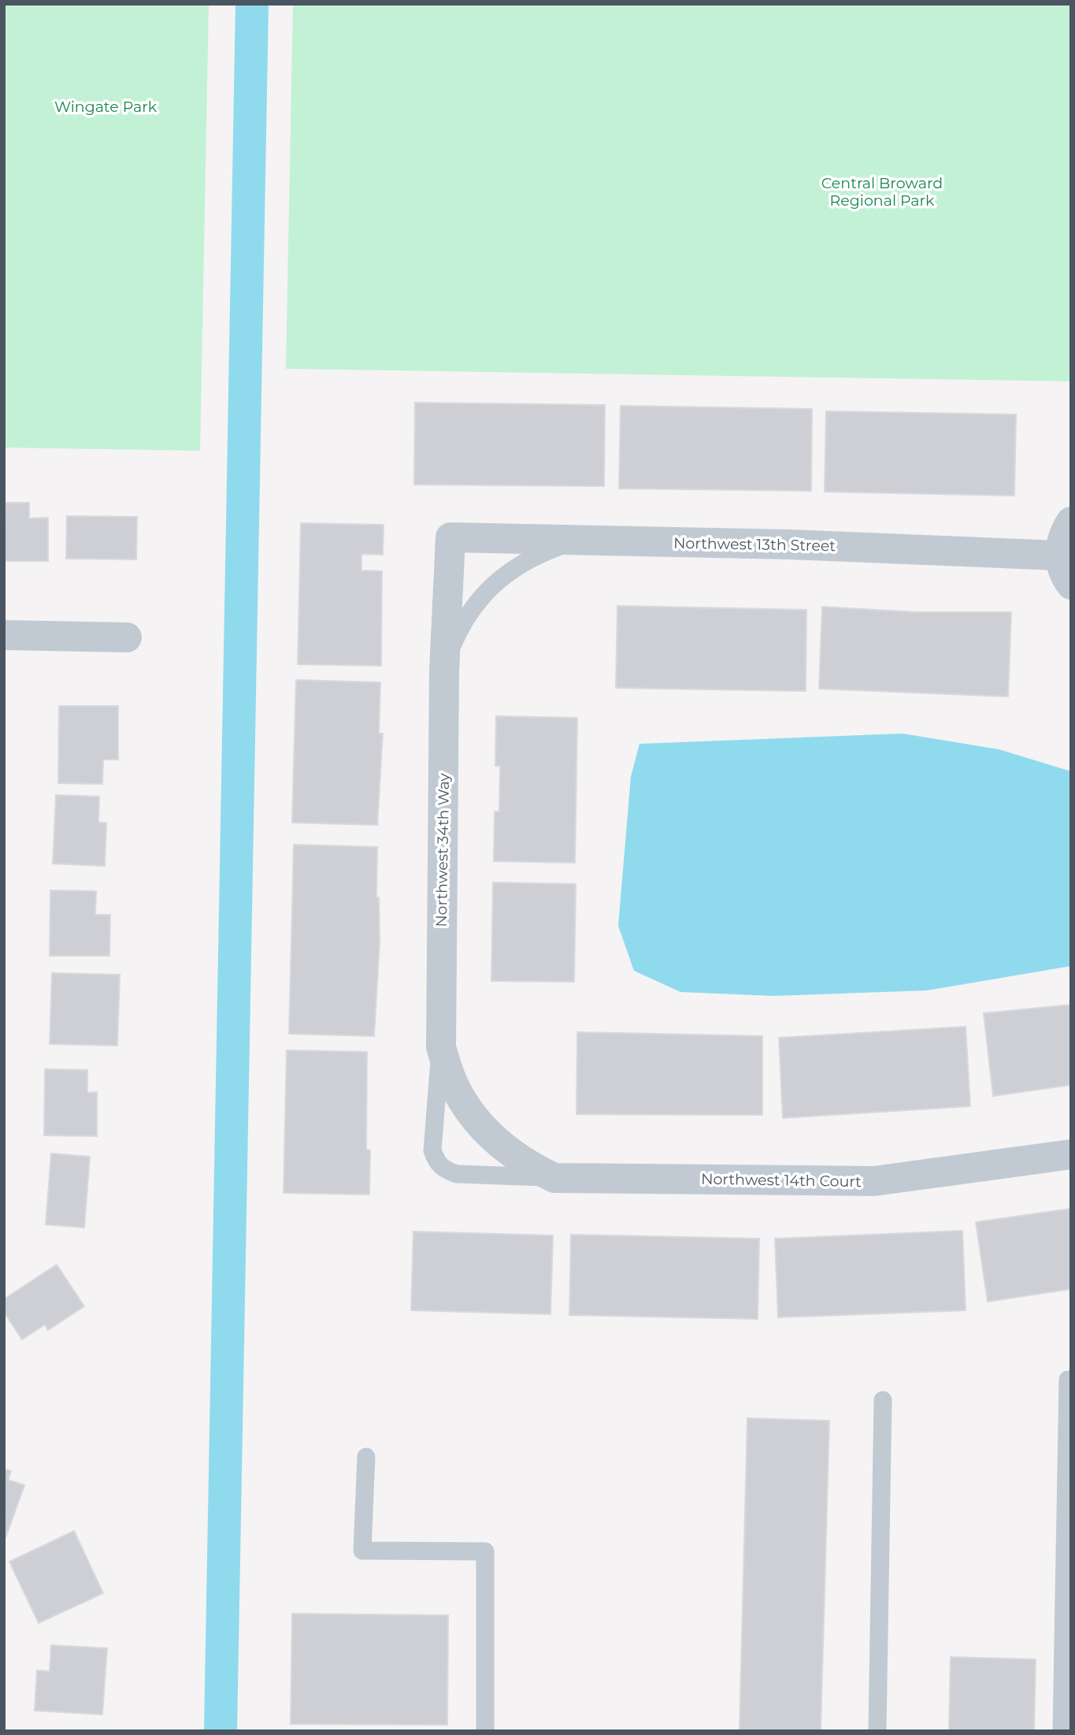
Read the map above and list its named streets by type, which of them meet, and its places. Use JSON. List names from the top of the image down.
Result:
{
  "streets": {
    "street": ["Northwest 13th Street", "Northwest 34th Way", "Northwest 14th Court"]
  },
  "crossings": [
    ["Northwest 13th Street", "Northwest 34th Way"],
    ["Northwest 34th Way", "Northwest 14th Court"]
  ],
  "parks": ["Wingate Park", "Central Broward Regional Park"]
}
